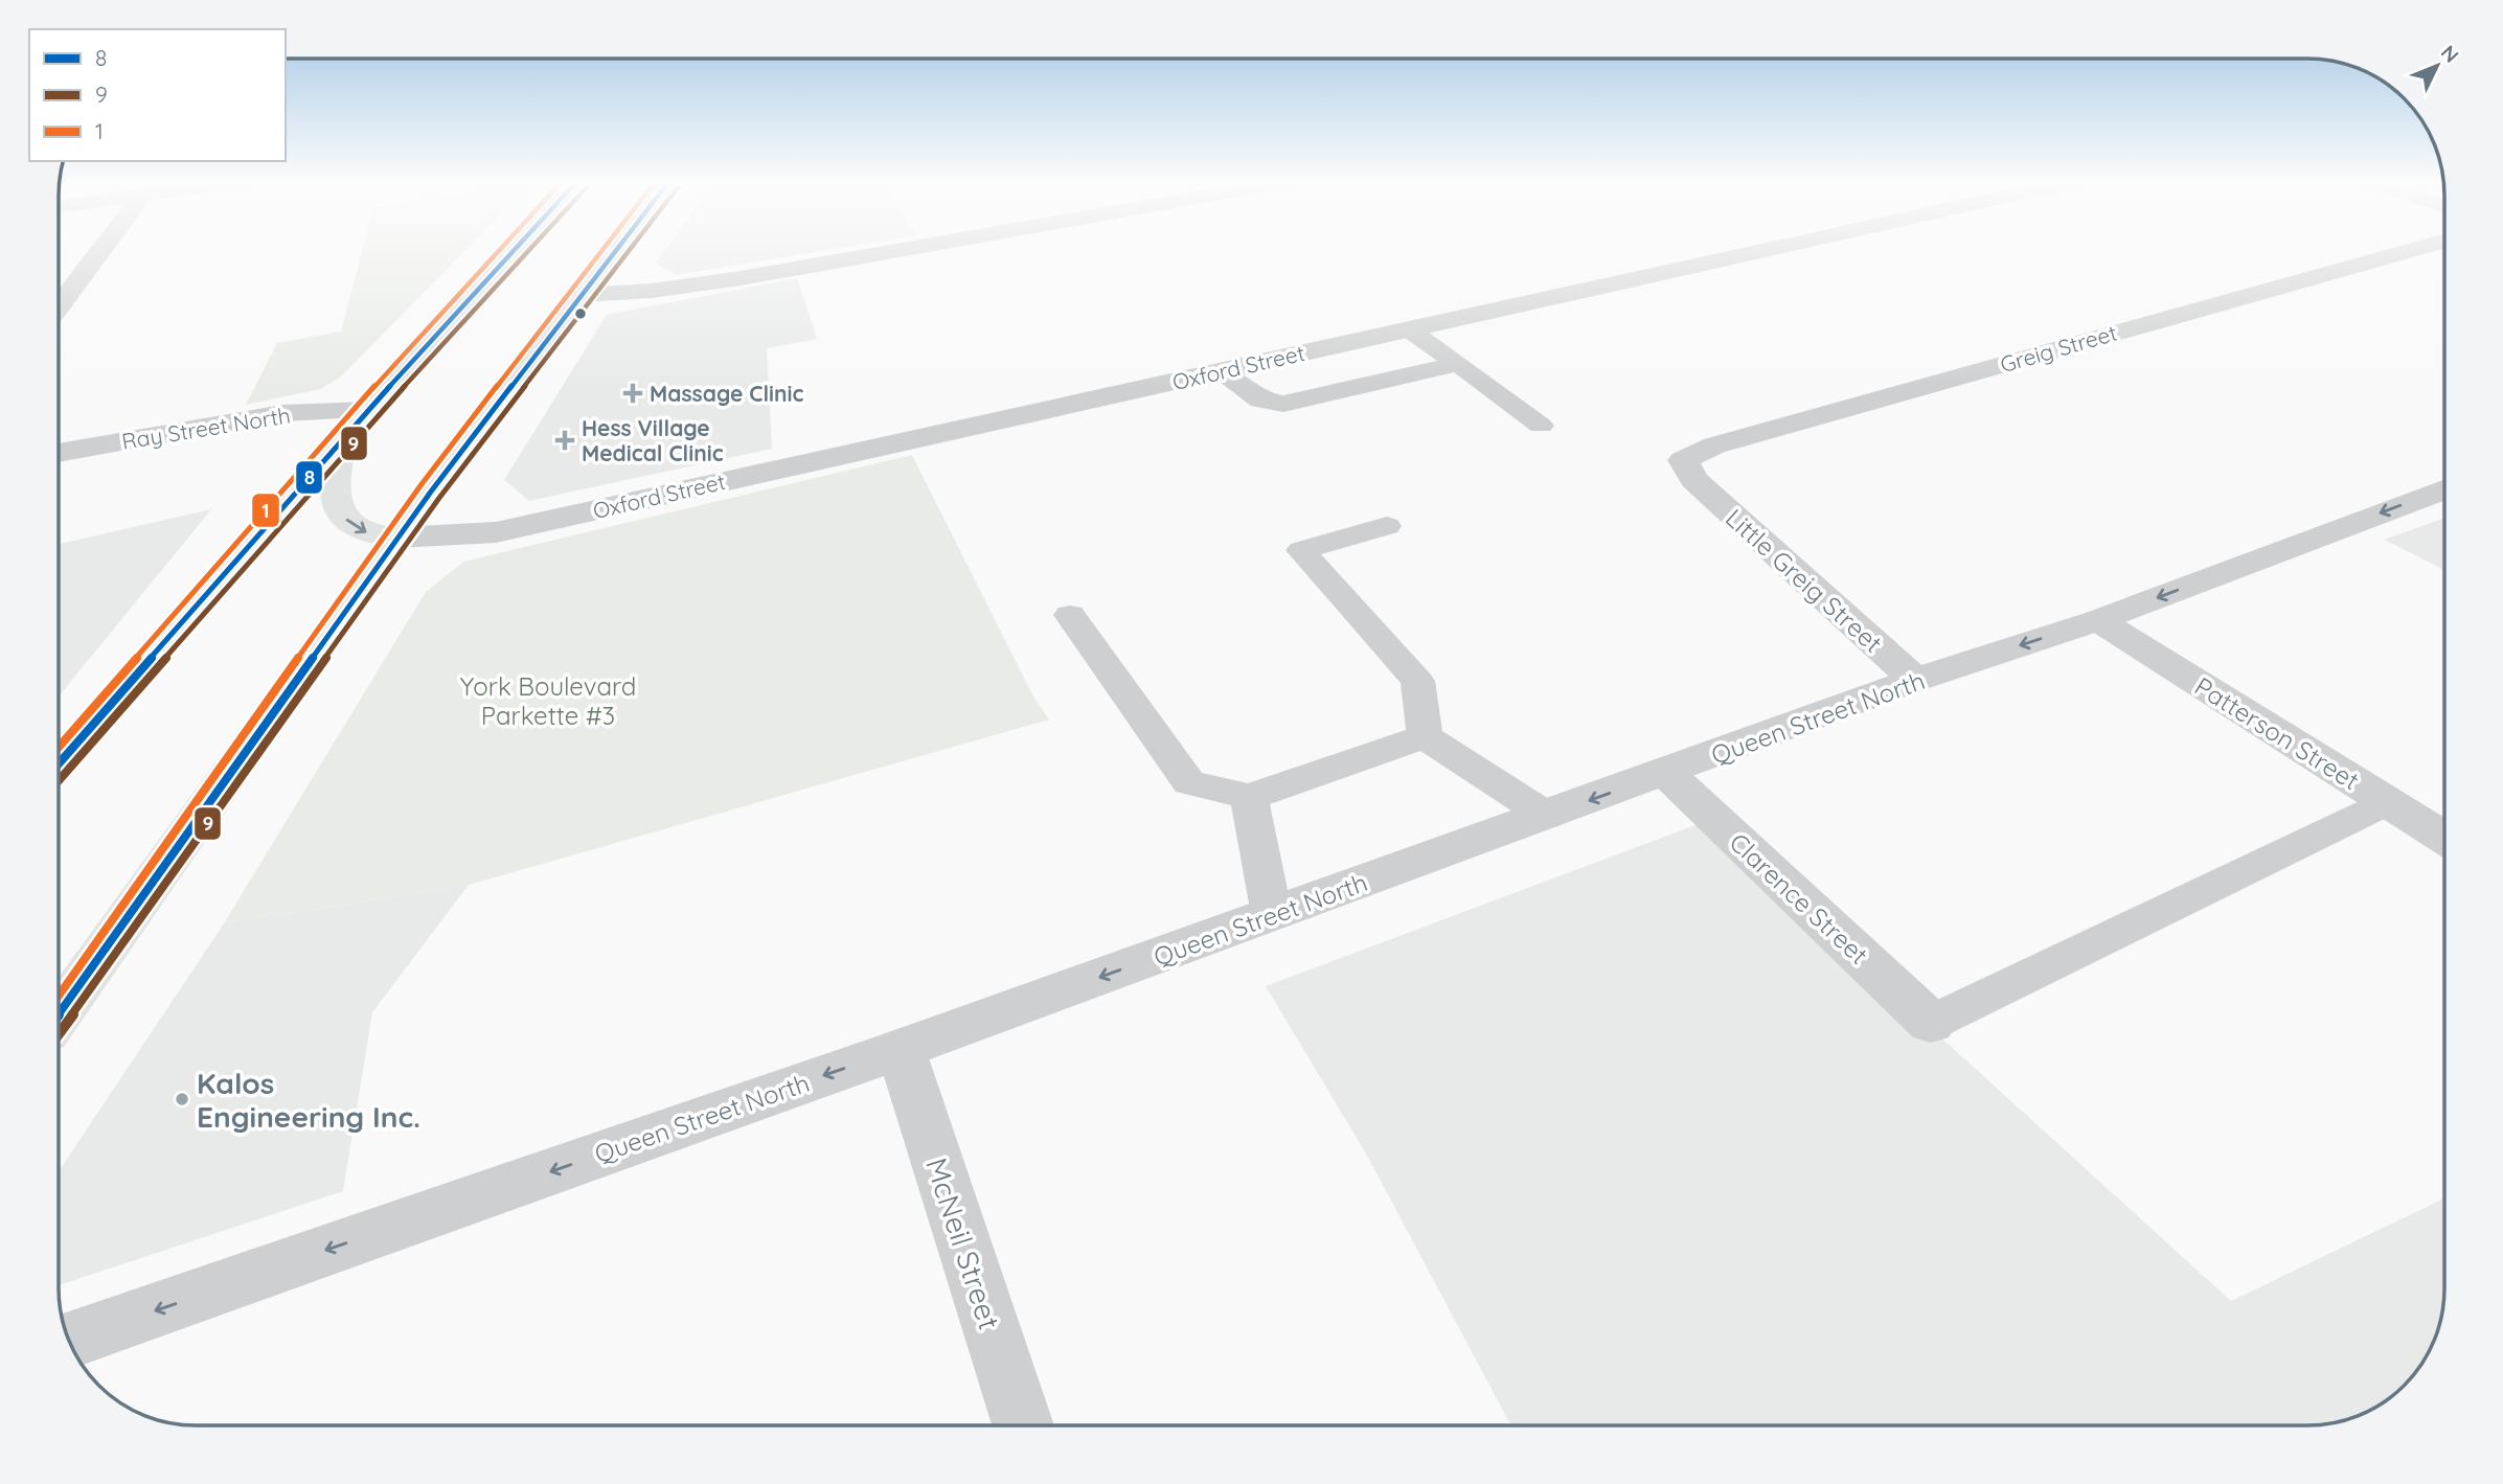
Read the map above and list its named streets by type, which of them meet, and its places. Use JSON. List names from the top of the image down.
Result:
{
  "streets": {
    "street": [
      "Greig Street",
      "Oxford Street",
      "Ray Street North",
      "Little Greig Street",
      "Queen Street North",
      "Patterson Street",
      "Clarence Street",
      "McNeil Street"
    ]
  },
  "crossings": [
    ["Greig Street", "Little Greig Street"],
    ["Little Greig Street", "Queen Street North"],
    ["Queen Street North", "Patterson Street"],
    ["Queen Street North", "Clarence Street"],
    ["Queen Street North", "McNeil Street"]
  ],
  "one_way": ["Queen Street North"],
  "parks": ["York Boulevard Parkette #3"],
  "places": {
    "health": ["Massage Clinic", "Hess Village Medical Clinic"],
    "other": ["Kalos Engineering Inc."]
  },
  "lines": ["transit line 8", "transit line 9", "transit line 1"],
  "legend": ["8", "9", "1"],
  "north": "top right"
}
